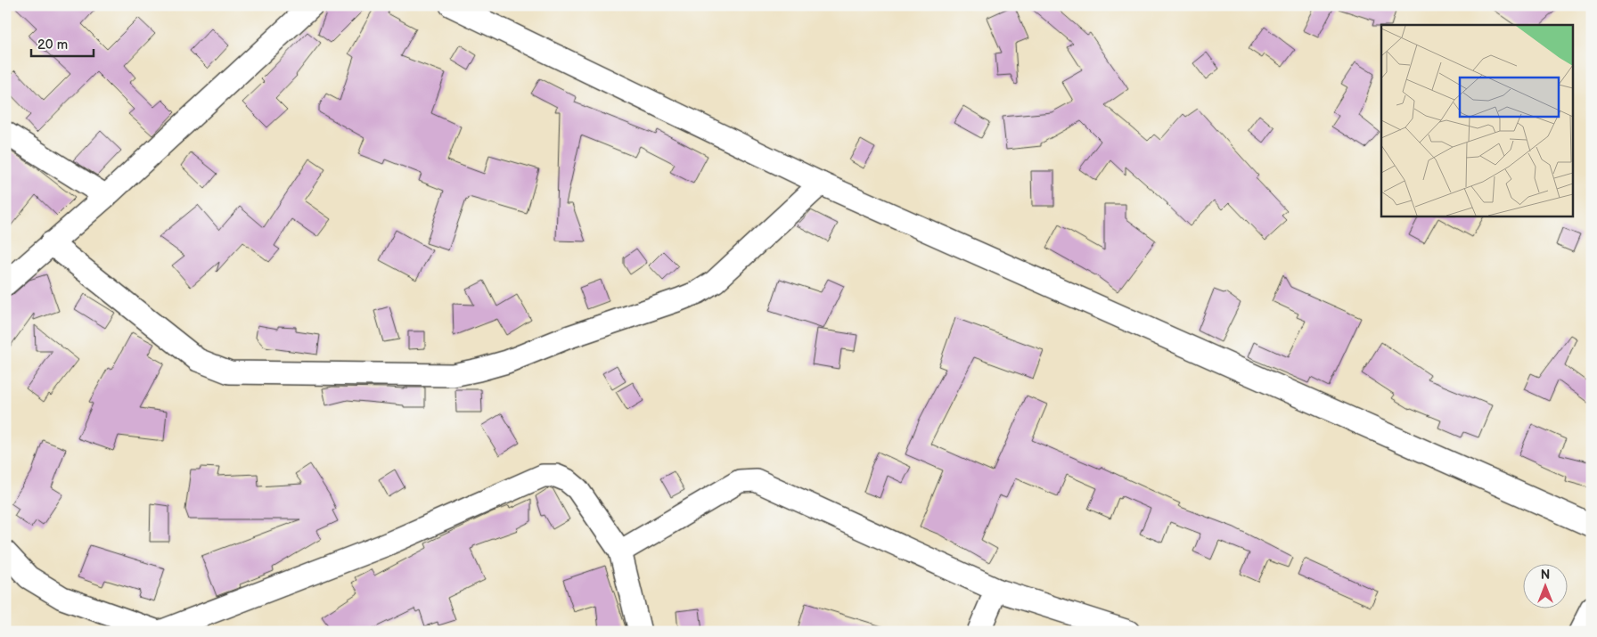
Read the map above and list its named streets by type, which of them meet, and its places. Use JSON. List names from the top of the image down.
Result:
{
  "scale_bar": "20 m",
  "north": "top"
}
